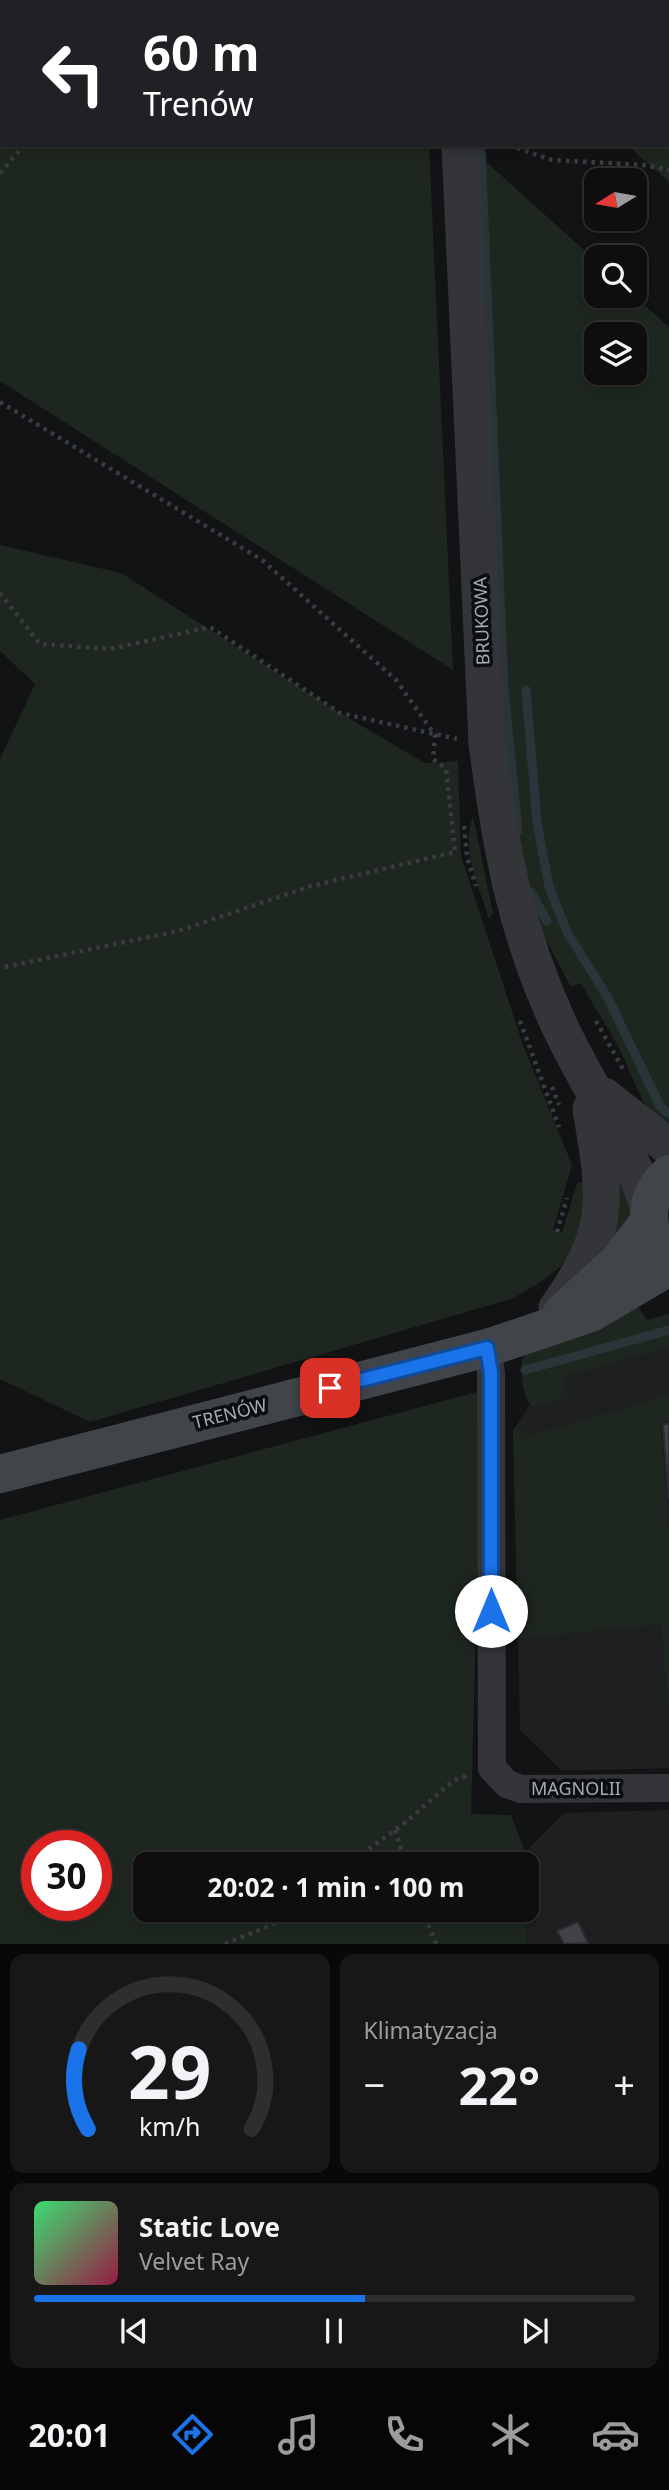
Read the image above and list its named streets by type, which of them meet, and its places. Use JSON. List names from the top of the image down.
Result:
{
  "streets": {
    "main road": ["TRENÓW"],
    "street": ["BRUKOWA", "MAGNOLII"]
  },
  "crossings": [
    ["BRUKOWA", "TRENÓW"]
  ],
  "north": "left",
  "page": {
    "turn": ["60 m", "Trenów"],
    "limit": "30",
    "trip": "20:02 · 1 min · 100 m",
    "tile": "Klimatyzacja",
    "heat": ["−", "22°", "+"],
    "song": ["Static Love", "Velvet Ray"],
    "tabs": "20:01",
    "gauge": ["29", "km/h"]
  }
}
